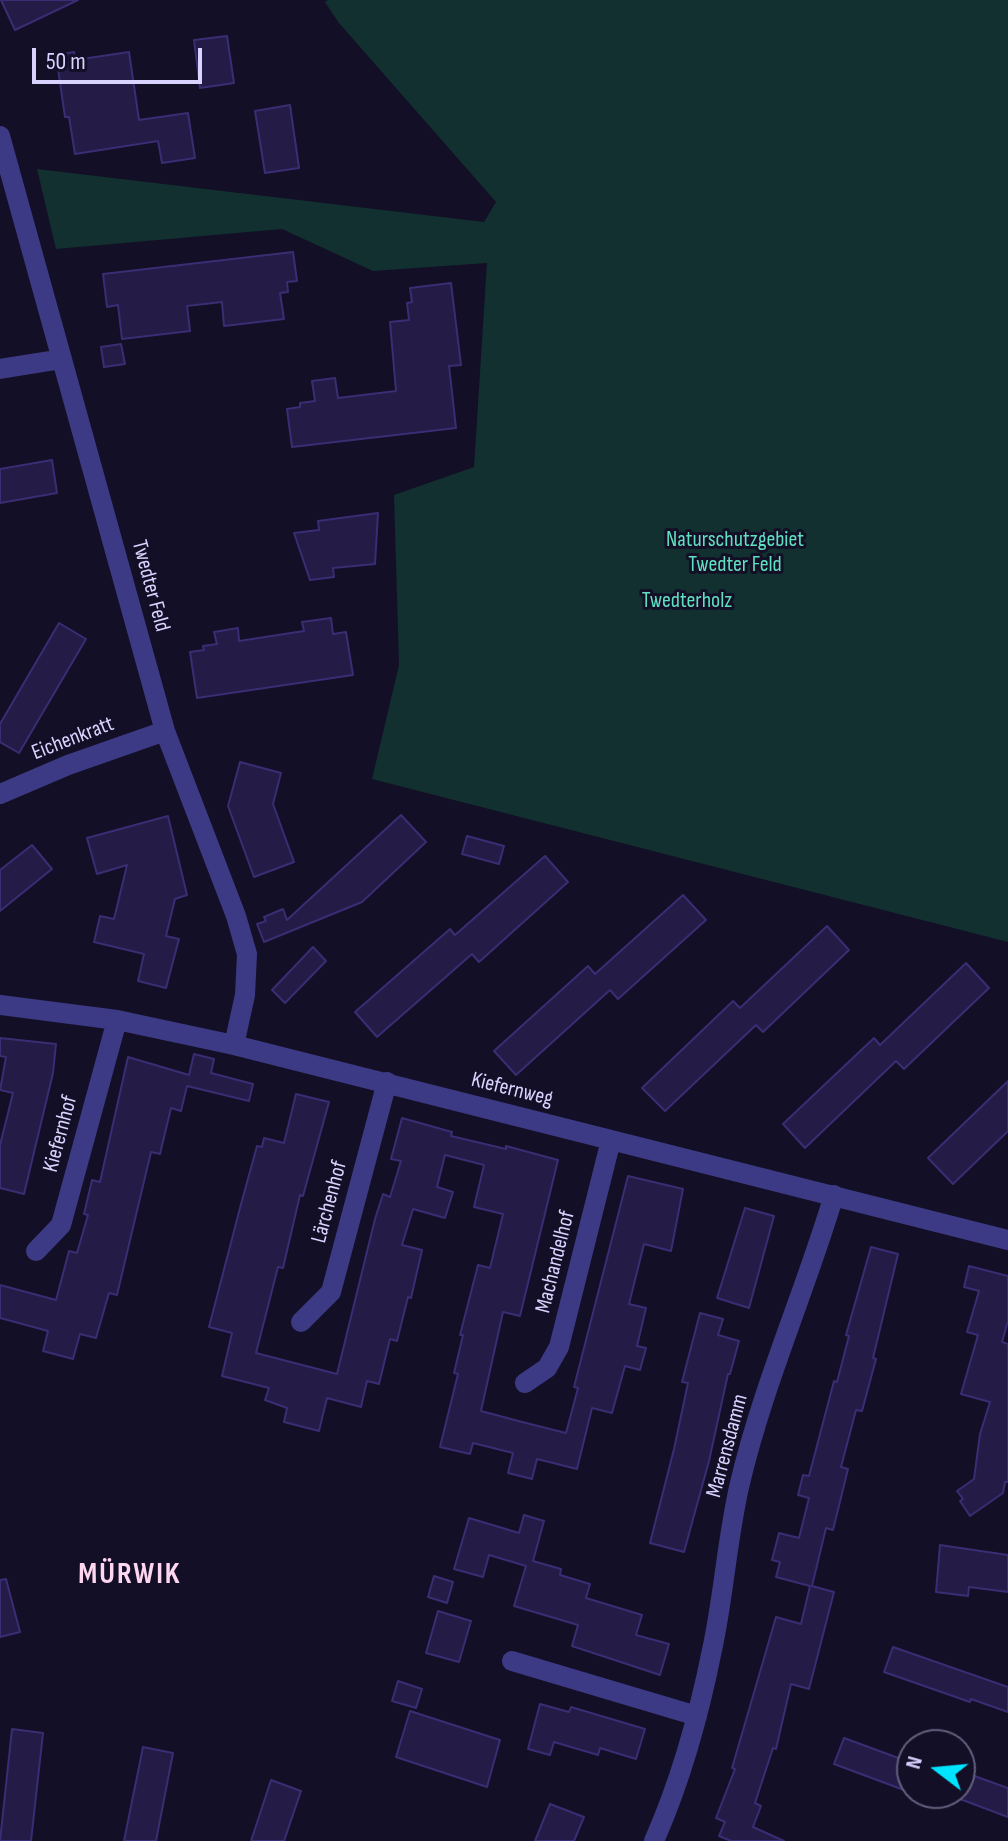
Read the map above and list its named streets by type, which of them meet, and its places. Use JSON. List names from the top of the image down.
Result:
{
  "streets": {
    "street": [
      "Twedter Feld",
      "Eichenkratt",
      "Kiefernweg",
      "Kiefernhof",
      "Lärchenhof",
      "Machandelhof",
      "Marrensdamm"
    ]
  },
  "crossings": [
    ["Twedter Feld", "Eichenkratt"],
    ["Twedter Feld", "Kiefernweg"],
    ["Kiefernweg", "Kiefernhof"],
    ["Kiefernweg", "Lärchenhof"],
    ["Kiefernweg", "Machandelhof"],
    ["Kiefernweg", "Marrensdamm"]
  ],
  "districts": ["MÜRWIK"],
  "parks": ["Naturschutzgebiet Twedter Feld", "Twedterholz"],
  "scale_bar": "50 m",
  "north": "left"
}
